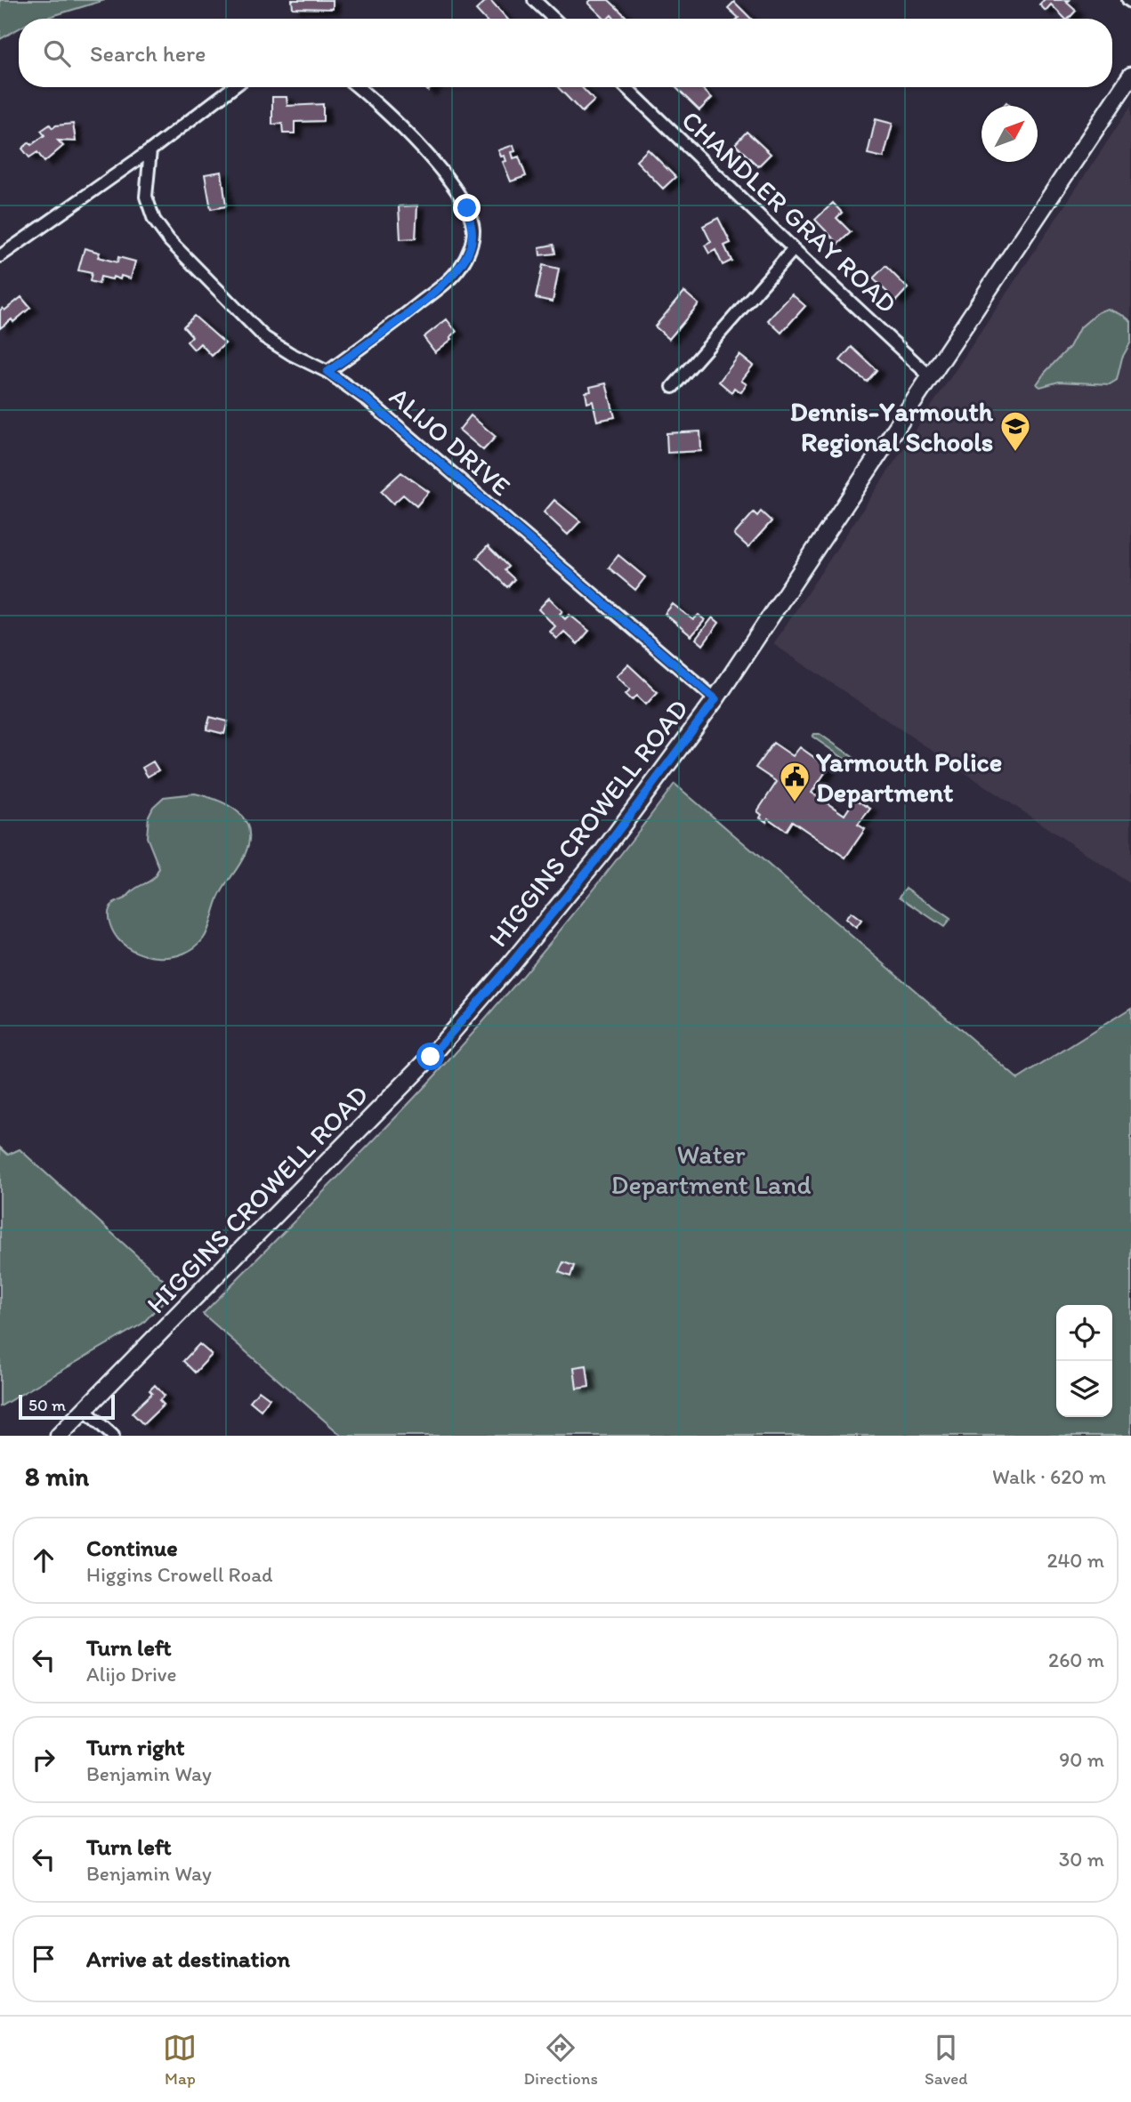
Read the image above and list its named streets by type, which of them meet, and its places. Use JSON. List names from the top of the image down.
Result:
{
  "streets": {
    "main road": ["HIGGINS CROWELL ROAD"],
    "street": ["CHANDLER GRAY ROAD", "ALIJO DRIVE"]
  },
  "crossings": [
    ["CHANDLER GRAY ROAD", "HIGGINS CROWELL ROAD"],
    ["ALIJO DRIVE", "HIGGINS CROWELL ROAD"]
  ],
  "parks": ["Water Department Land"],
  "places": {
    "school or university": ["Dennis-Yarmouth Regional Schools"],
    "public building": ["Yarmouth Police Department"]
  },
  "scale_bar": "50 m",
  "north": "top right",
  "page": {
    "search": "Search here",
    "scale": "50 m",
    "heading": ["8 min", "Walk · 620 m"],
    "list": [
      ["Continue", "Higgins Crowell Road", "240 m"],
      ["Turn left", "Alijo Drive", "260 m"],
      ["Turn right", "Benjamin Way", "90 m"],
      ["Turn left", "Benjamin Way", "30 m"],
      "Arrive at destination"
    ],
    "nav": ["Map", "Directions", "Saved"]
  }
}
